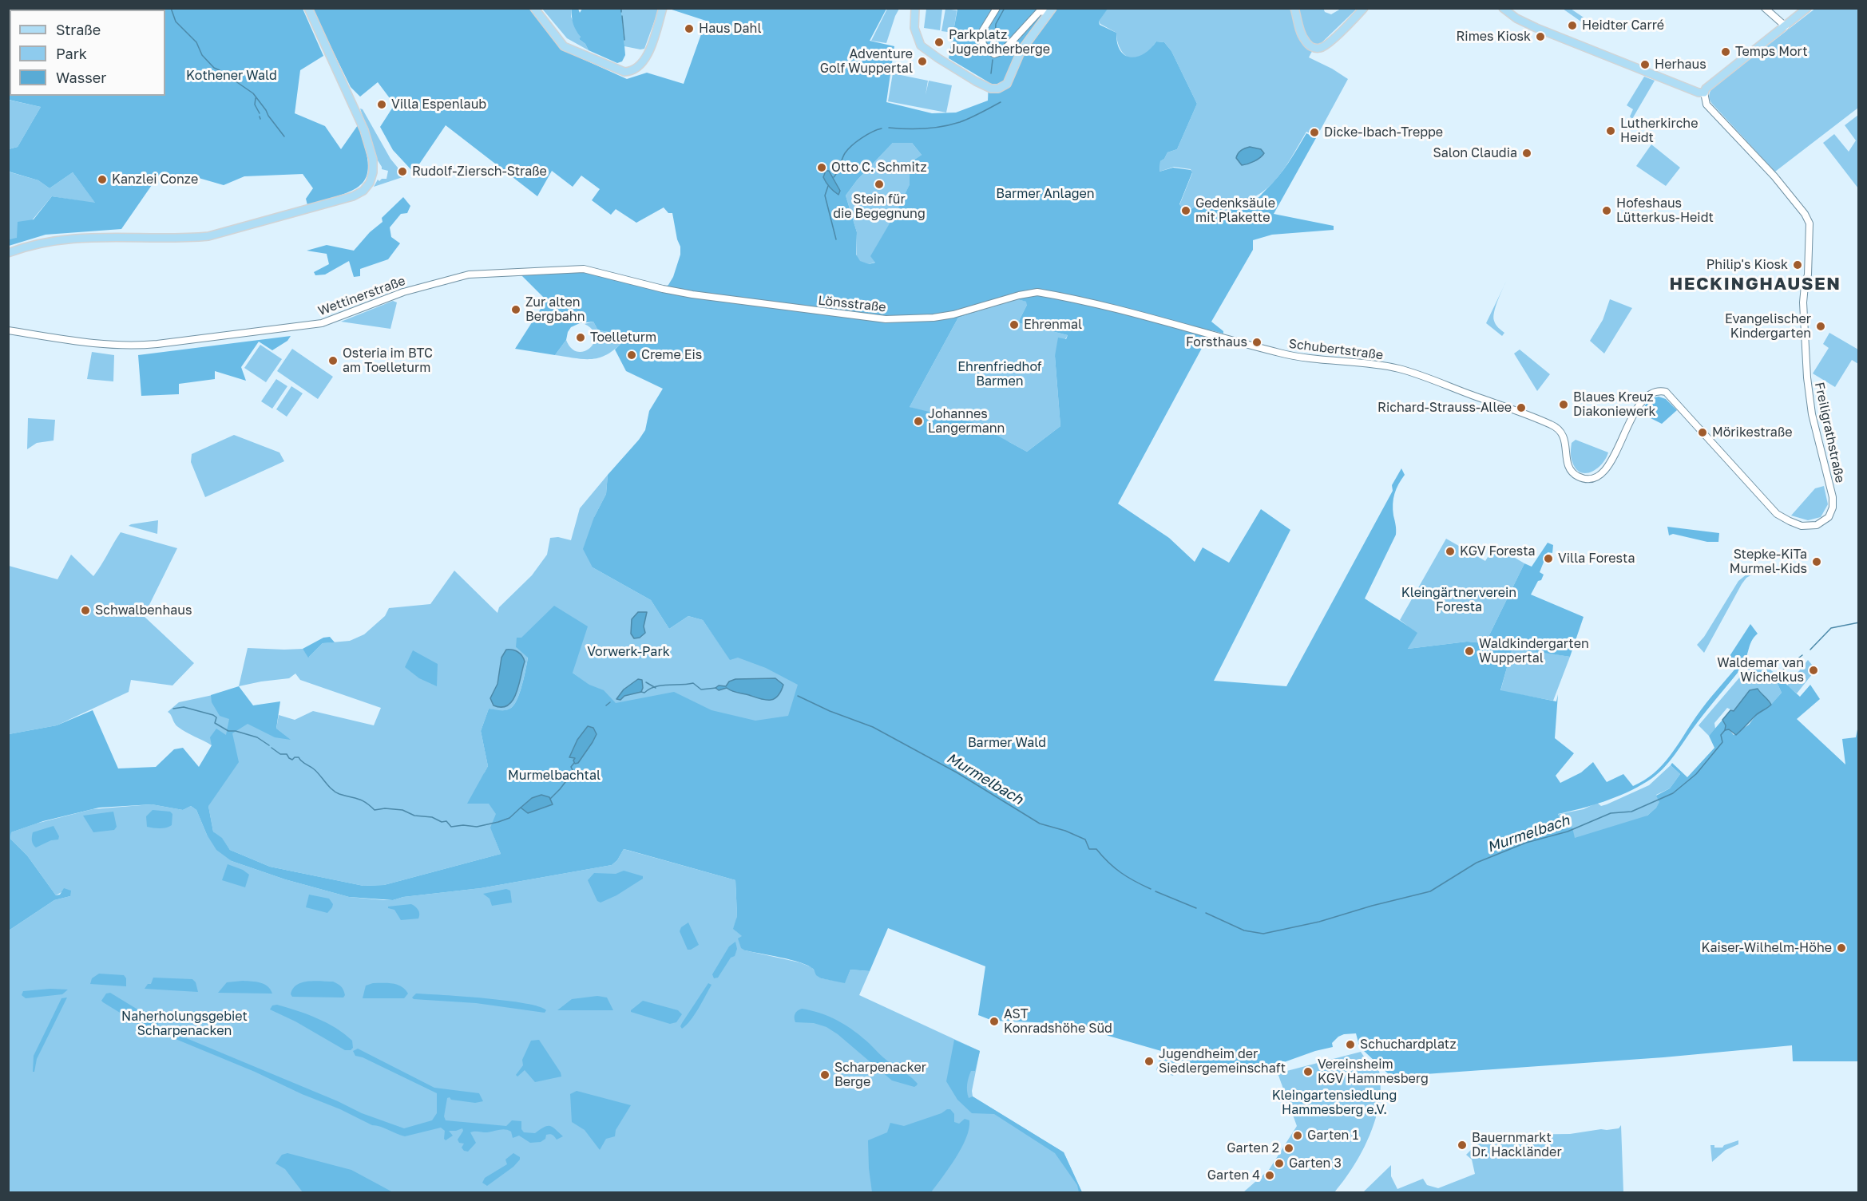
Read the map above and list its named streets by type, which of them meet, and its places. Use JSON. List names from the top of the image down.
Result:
{
  "streets": {
    "street": [
      "Wettinerstraße",
      "Lönsstraße",
      "Schubertstraße",
      "Freiligrathstraße"
    ]
  },
  "crossings": [
    ["Wettinerstraße", "Lönsstraße"],
    ["Lönsstraße", "Schubertstraße"],
    ["Schubertstraße", "Freiligrathstraße"]
  ],
  "districts": ["HECKINGHAUSEN"],
  "water": ["Murmelbach"],
  "parks": [
    "Kothener Wald",
    "Barmer Anlagen",
    "Ehrenfriedhof Barmen",
    "Kleingärtnerverein Foresta",
    "Vorwerk-Park",
    "Barmer Wald",
    "Murmelbachtal",
    "Naherholungsgebiet Scharpenacken",
    "Kleingartensiedlung Hammesberg e.V."
  ],
  "places": [
    "Heidter Carré",
    "Haus Dahl",
    "Rimes Kiosk",
    "Parkplatz Jugendherberge",
    "Temps Mort",
    "Adventure Golf Wuppertal",
    "Herhaus",
    "Villa Espenlaub",
    "Lutherkirche Heidt",
    "Dicke-Ibach-Treppe",
    "Salon Claudia",
    "Otto C. Schmitz",
    "Rudolf-Ziersch-Straße",
    "Kanzlei Conze",
    "Stein für die Begegnung",
    "Gedenksäule mit Plakette",
    "Hofeshaus Lütterkus-Heidt",
    "Philip's Kiosk",
    "Zur alten Bergbahn",
    "Ehrenmal",
    "Evangelischer Kindergarten",
    "Toelleturm",
    "Forsthaus",
    "Creme Eis",
    "Osteria im BTC am Toelleturm",
    "Blaues Kreuz Diakoniewerk",
    "Richard-Strauss-Allee",
    "Johannes Langermann",
    "Mörikestraße",
    "KGV Foresta",
    "Villa Foresta",
    "Stepke-KiTa Murmel-Kids",
    "Schwalbenhaus",
    "Waldkindergarten Wuppertal",
    "Waldemar van Wichelkus",
    "Kaiser-Wilhelm-Höhe",
    "AST Konradshöhe Süd",
    "Schuchardplatz",
    "Jugendheim der Siedlergemeinschaft",
    "Vereinsheim KGV Hammesberg",
    "Scharpenacker Berge",
    "Garten 1",
    "Bauernmarkt Dr. Hackländer",
    "Garten 2",
    "Garten 3",
    "Garten 4"
  ],
  "legend": ["Straße", "Park", "Wasser"]
}
